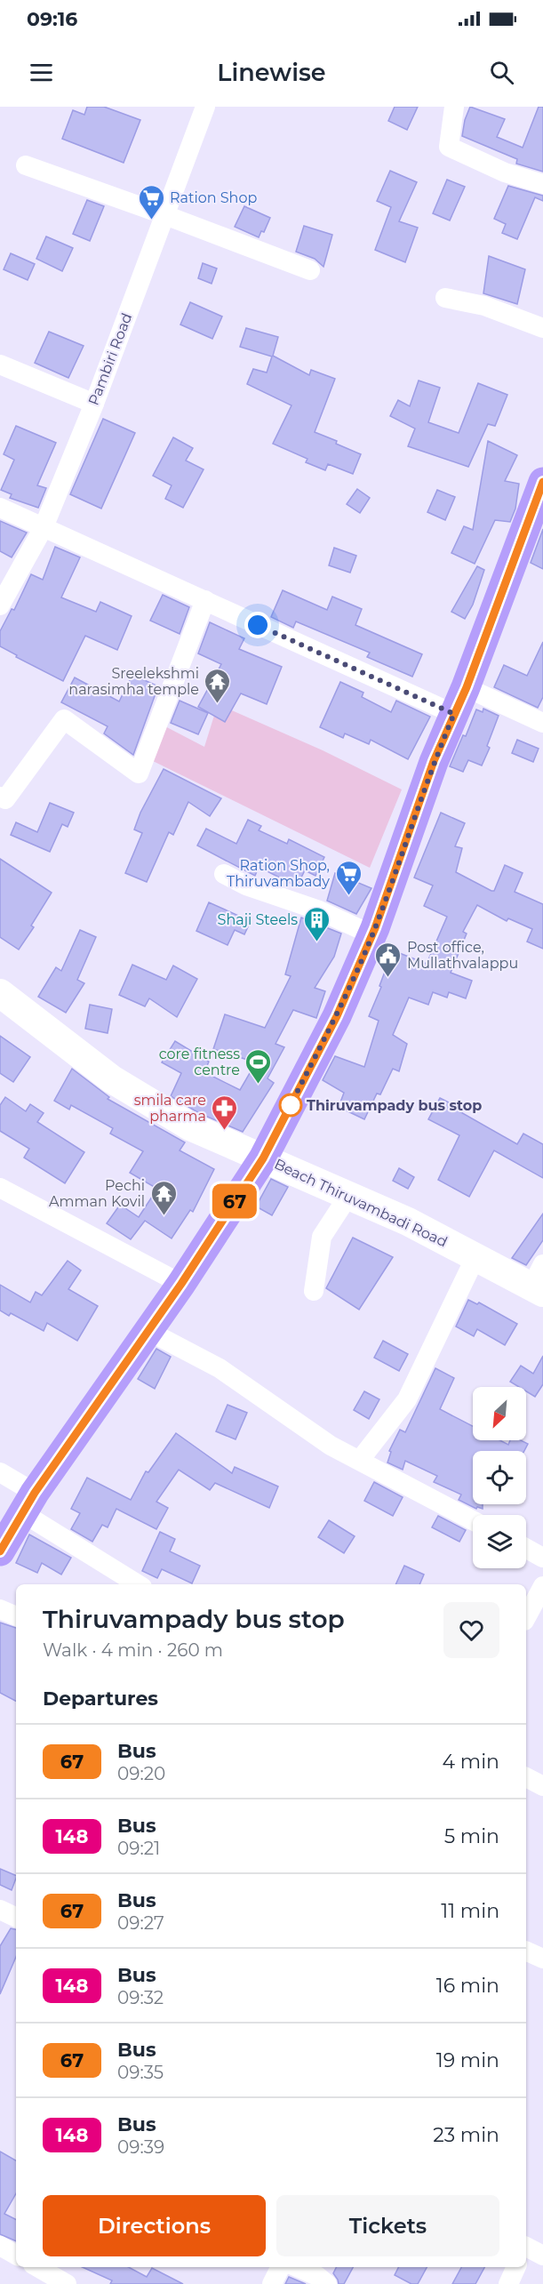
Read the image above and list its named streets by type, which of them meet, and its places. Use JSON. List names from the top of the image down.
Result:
{
  "streets": {
    "main road": ["Beach Thiruvambadi Road"],
    "street": ["Pambiri Road"]
  },
  "places": {
    "supermarket": ["Ration Shop", "Ration Shop, Thiruvambady"],
    "temple": ["Sreelekshmi narasimha temple", "Pechi Amman Kovil"],
    "building": ["Shaji Steels"],
    "public building": ["Post office, Mullathvalappu"],
    "sports": ["core fitness centre"],
    "other": ["Thiruvampady bus stop"],
    "pharmacy": ["smila care pharma"]
  },
  "lines": ["bus line 67"],
  "north": "bottom left",
  "page": {
    "status": "09:16",
    "header": "Linewise",
    "on_map": "67",
    "heading": [
      ["Thiruvampady bus stop", "Walk · 4 min · 260 m"],
      "Departures"
    ],
    "list": [
      {
        "mark": "67",
        "name": "Bus",
        "note": "09:20",
        "value": "4 min"
      },
      {
        "mark": "148",
        "name": "Bus",
        "note": "09:21",
        "value": "5 min"
      },
      {
        "mark": "67",
        "name": "Bus",
        "note": "09:27",
        "value": "11 min"
      },
      {
        "mark": "148",
        "name": "Bus",
        "note": "09:32",
        "value": "16 min"
      },
      {
        "mark": "67",
        "name": "Bus",
        "note": "09:35",
        "value": "19 min"
      },
      {
        "mark": "148",
        "name": "Bus",
        "note": "09:39",
        "value": "23 min"
      }
    ],
    "buttons": ["Directions", "Tickets"]
  }
}
